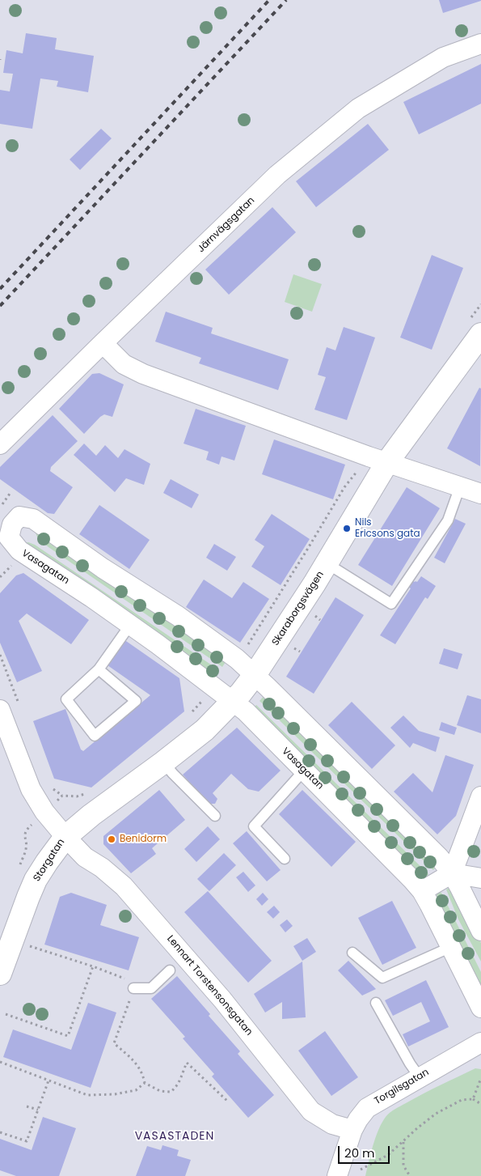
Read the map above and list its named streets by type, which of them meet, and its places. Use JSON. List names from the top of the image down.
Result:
{
  "streets": {
    "street": [
      "Järnvägsgatan",
      "Vasagatan",
      "Skaraborgsvägen",
      "Storgatan",
      "Lennart Torstensonsgatan",
      "Torgilsgatan"
    ]
  },
  "crossings": [
    ["Vasagatan", "Skaraborgsvägen"],
    ["Skaraborgsvägen", "Storgatan"],
    ["Skaraborgsvägen", "Lennart Torstensonsgatan"],
    ["Storgatan", "Lennart Torstensonsgatan"],
    ["Lennart Torstensonsgatan", "Torgilsgatan"]
  ],
  "districts": ["VASASTADEN"],
  "places": ["Nils Ericsons gata", "Benidorm"],
  "scale_bar": "20 m"
}
